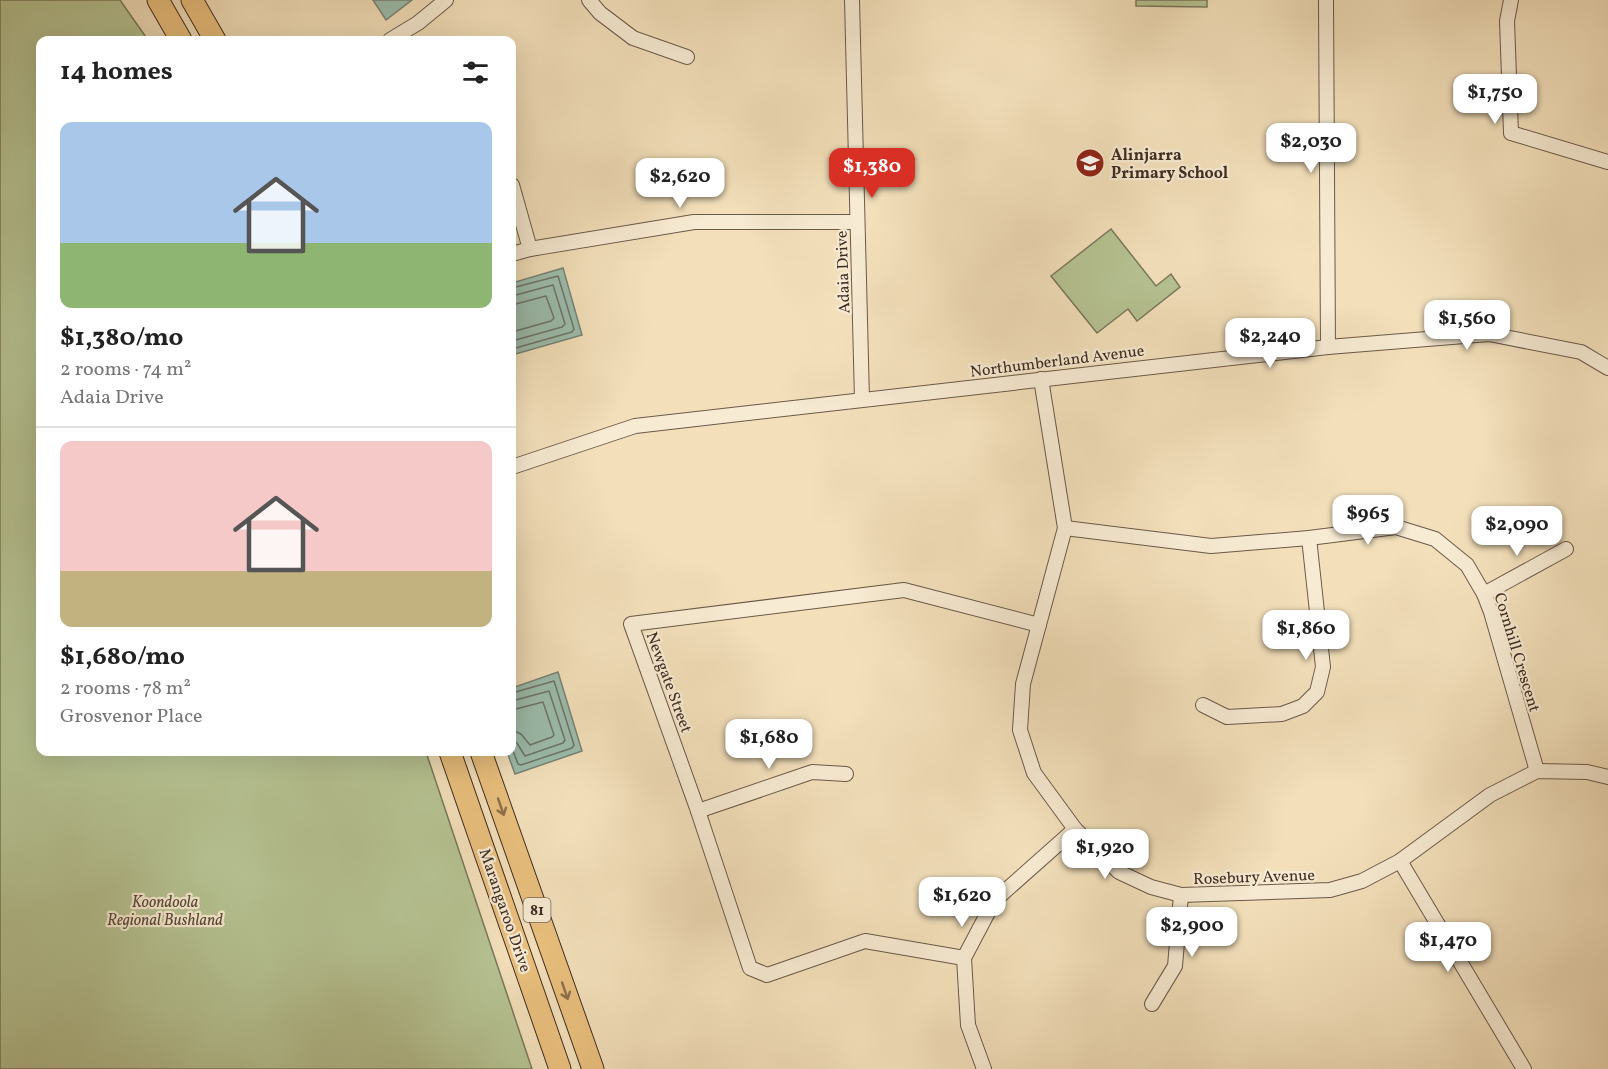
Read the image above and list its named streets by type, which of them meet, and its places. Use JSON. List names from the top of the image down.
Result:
{
  "streets": {
    "main road": ["Marangaroo Drive", "81"],
    "street": [
      "Adaia Drive",
      "Northumberland Avenue",
      "Cornhill Crescent",
      "Newgate Street",
      "Rosebury Avenue"
    ]
  },
  "crossings": [
    ["Adaia Drive", "Northumberland Avenue"],
    ["Northumberland Avenue", "Rosebury Avenue"],
    ["Cornhill Crescent", "Rosebury Avenue"],
    ["Newgate Street", "Rosebury Avenue"]
  ],
  "parks": ["Koondoola Regional Bushland"],
  "places": {
    "school or university": ["Alinjarra Primary School"]
  },
  "page": {
    "heading": "14 homes",
    "price": [
      "$1,750",
      "$2,030",
      "$1,380",
      "$2,620",
      "$1,560",
      "$2,240",
      "$965",
      "$2,090",
      "$1,860",
      "$1,680",
      "$1,920",
      "$1,620",
      "$2,900",
      "$1,470"
    ],
    "list": [
      {
        "name": "$1,380/mo",
        "note": "2 rooms · 74 m² · Adaia Drive"
      },
      {
        "name": "$1,680/mo",
        "note": "2 rooms · 78 m² · Grosvenor Place"
      }
    ]
  }
}
